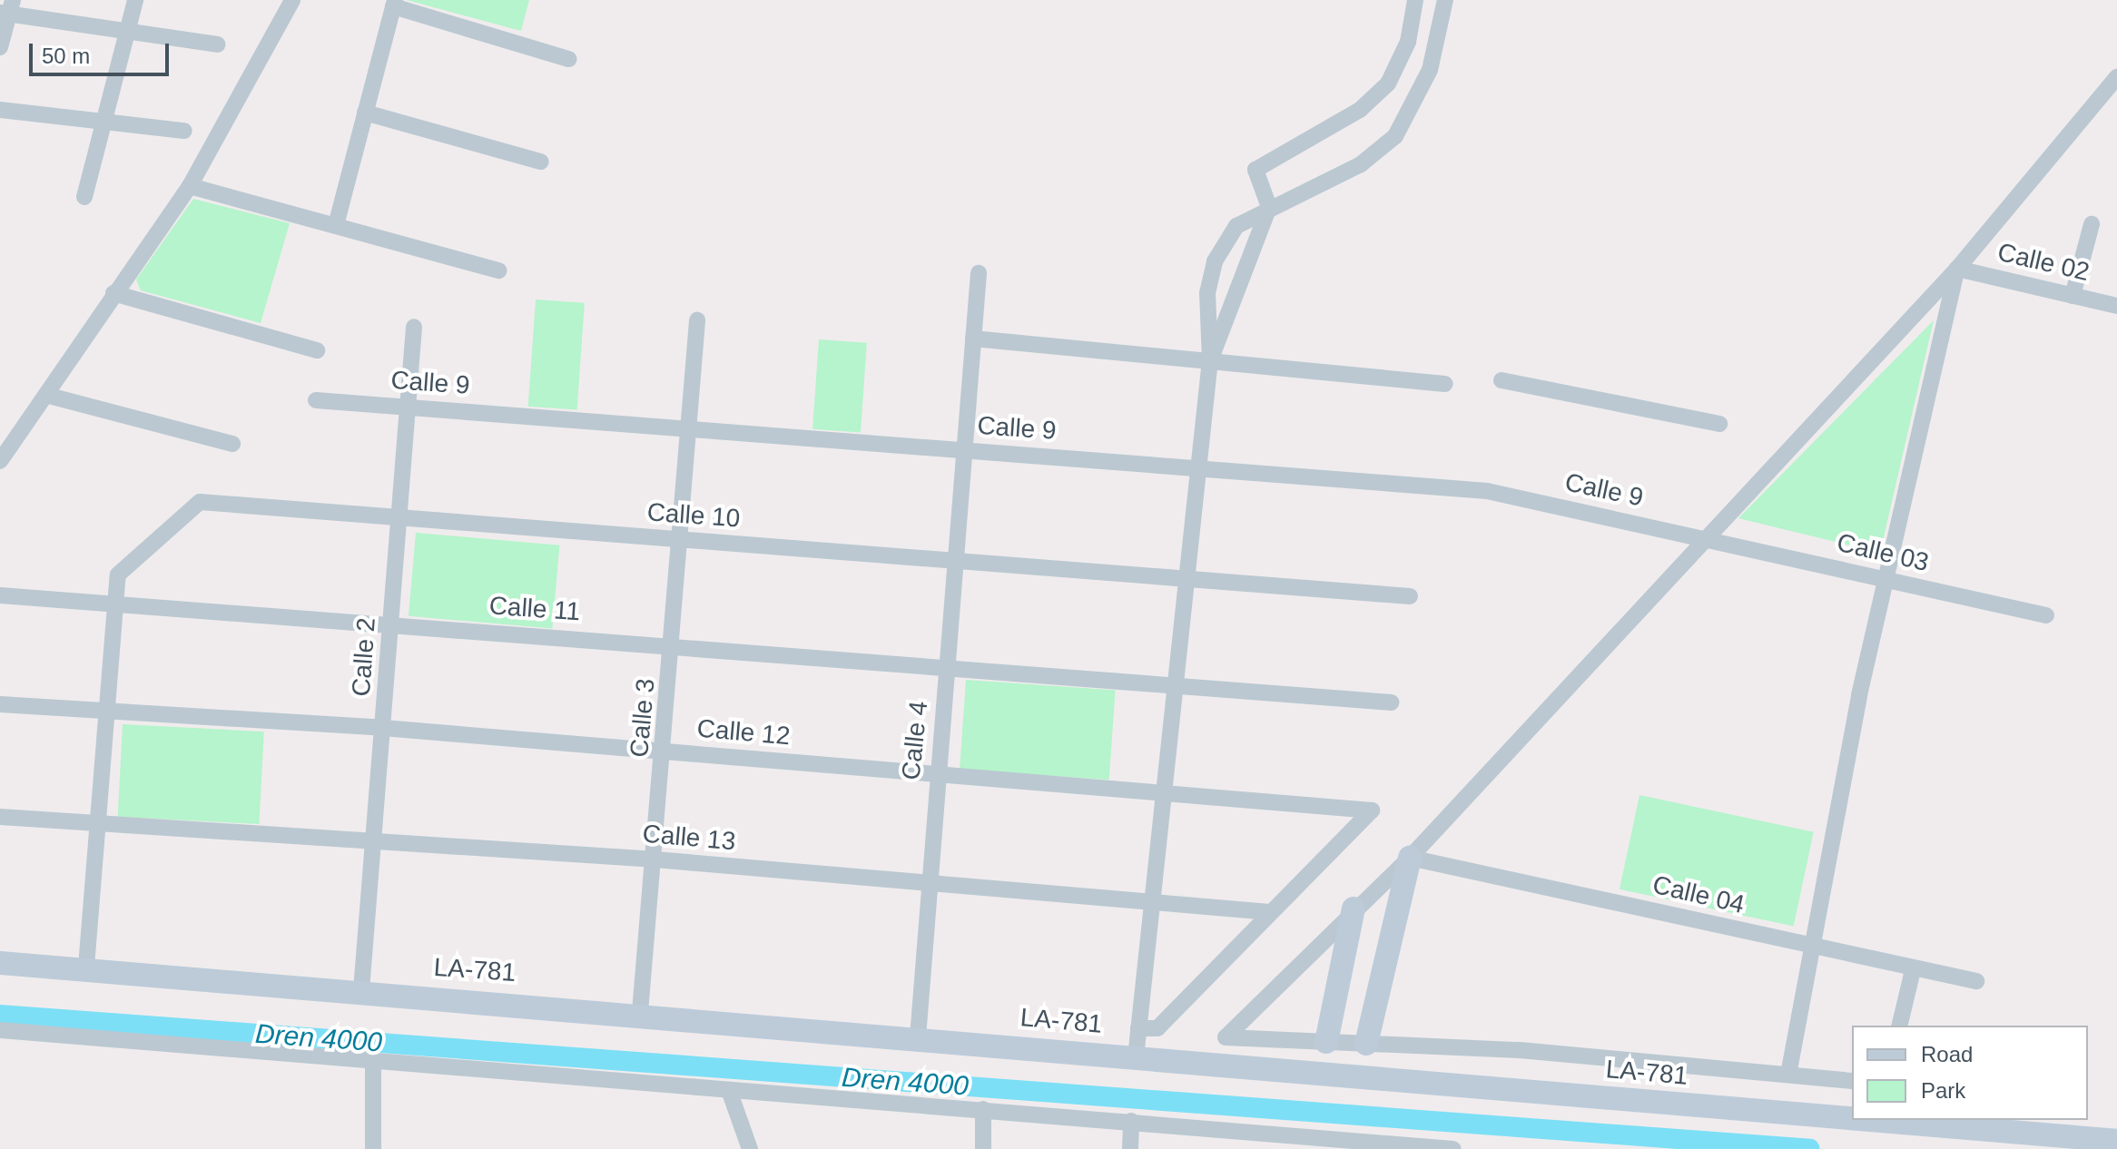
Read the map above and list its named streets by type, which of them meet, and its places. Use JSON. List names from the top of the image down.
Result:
{
  "streets": {
    "street": [
      "Calle 02",
      "Calle 9",
      "Calle 10",
      "Calle 03",
      "Calle 11",
      "Calle 2",
      "Calle 3",
      "Calle 12",
      "Calle 4",
      "Calle 13",
      "Calle 04",
      "LA-781"
    ]
  },
  "crossings": [
    ["Calle 9", "Calle 03"],
    ["Calle 9", "Calle 2"],
    ["Calle 9", "Calle 3"],
    ["Calle 9", "Calle 4"],
    ["Calle 10", "Calle 11"],
    ["Calle 10", "Calle 2"],
    ["Calle 10", "Calle 3"],
    ["Calle 10", "Calle 4"],
    ["Calle 11", "Calle 2"],
    ["Calle 11", "Calle 3"],
    ["Calle 11", "Calle 4"],
    ["Calle 2", "Calle 12"],
    ["Calle 2", "Calle 13"],
    ["Calle 2", "LA-781"],
    ["Calle 3", "Calle 12"],
    ["Calle 3", "Calle 13"],
    ["Calle 3", "LA-781"],
    ["Calle 12", "Calle 4"],
    ["Calle 12", "Calle 13"],
    ["Calle 4", "Calle 13"],
    ["Calle 4", "LA-781"]
  ],
  "water": ["Dren 4000"],
  "legend": ["Road", "Park"],
  "scale_bar": "50 m"
}
